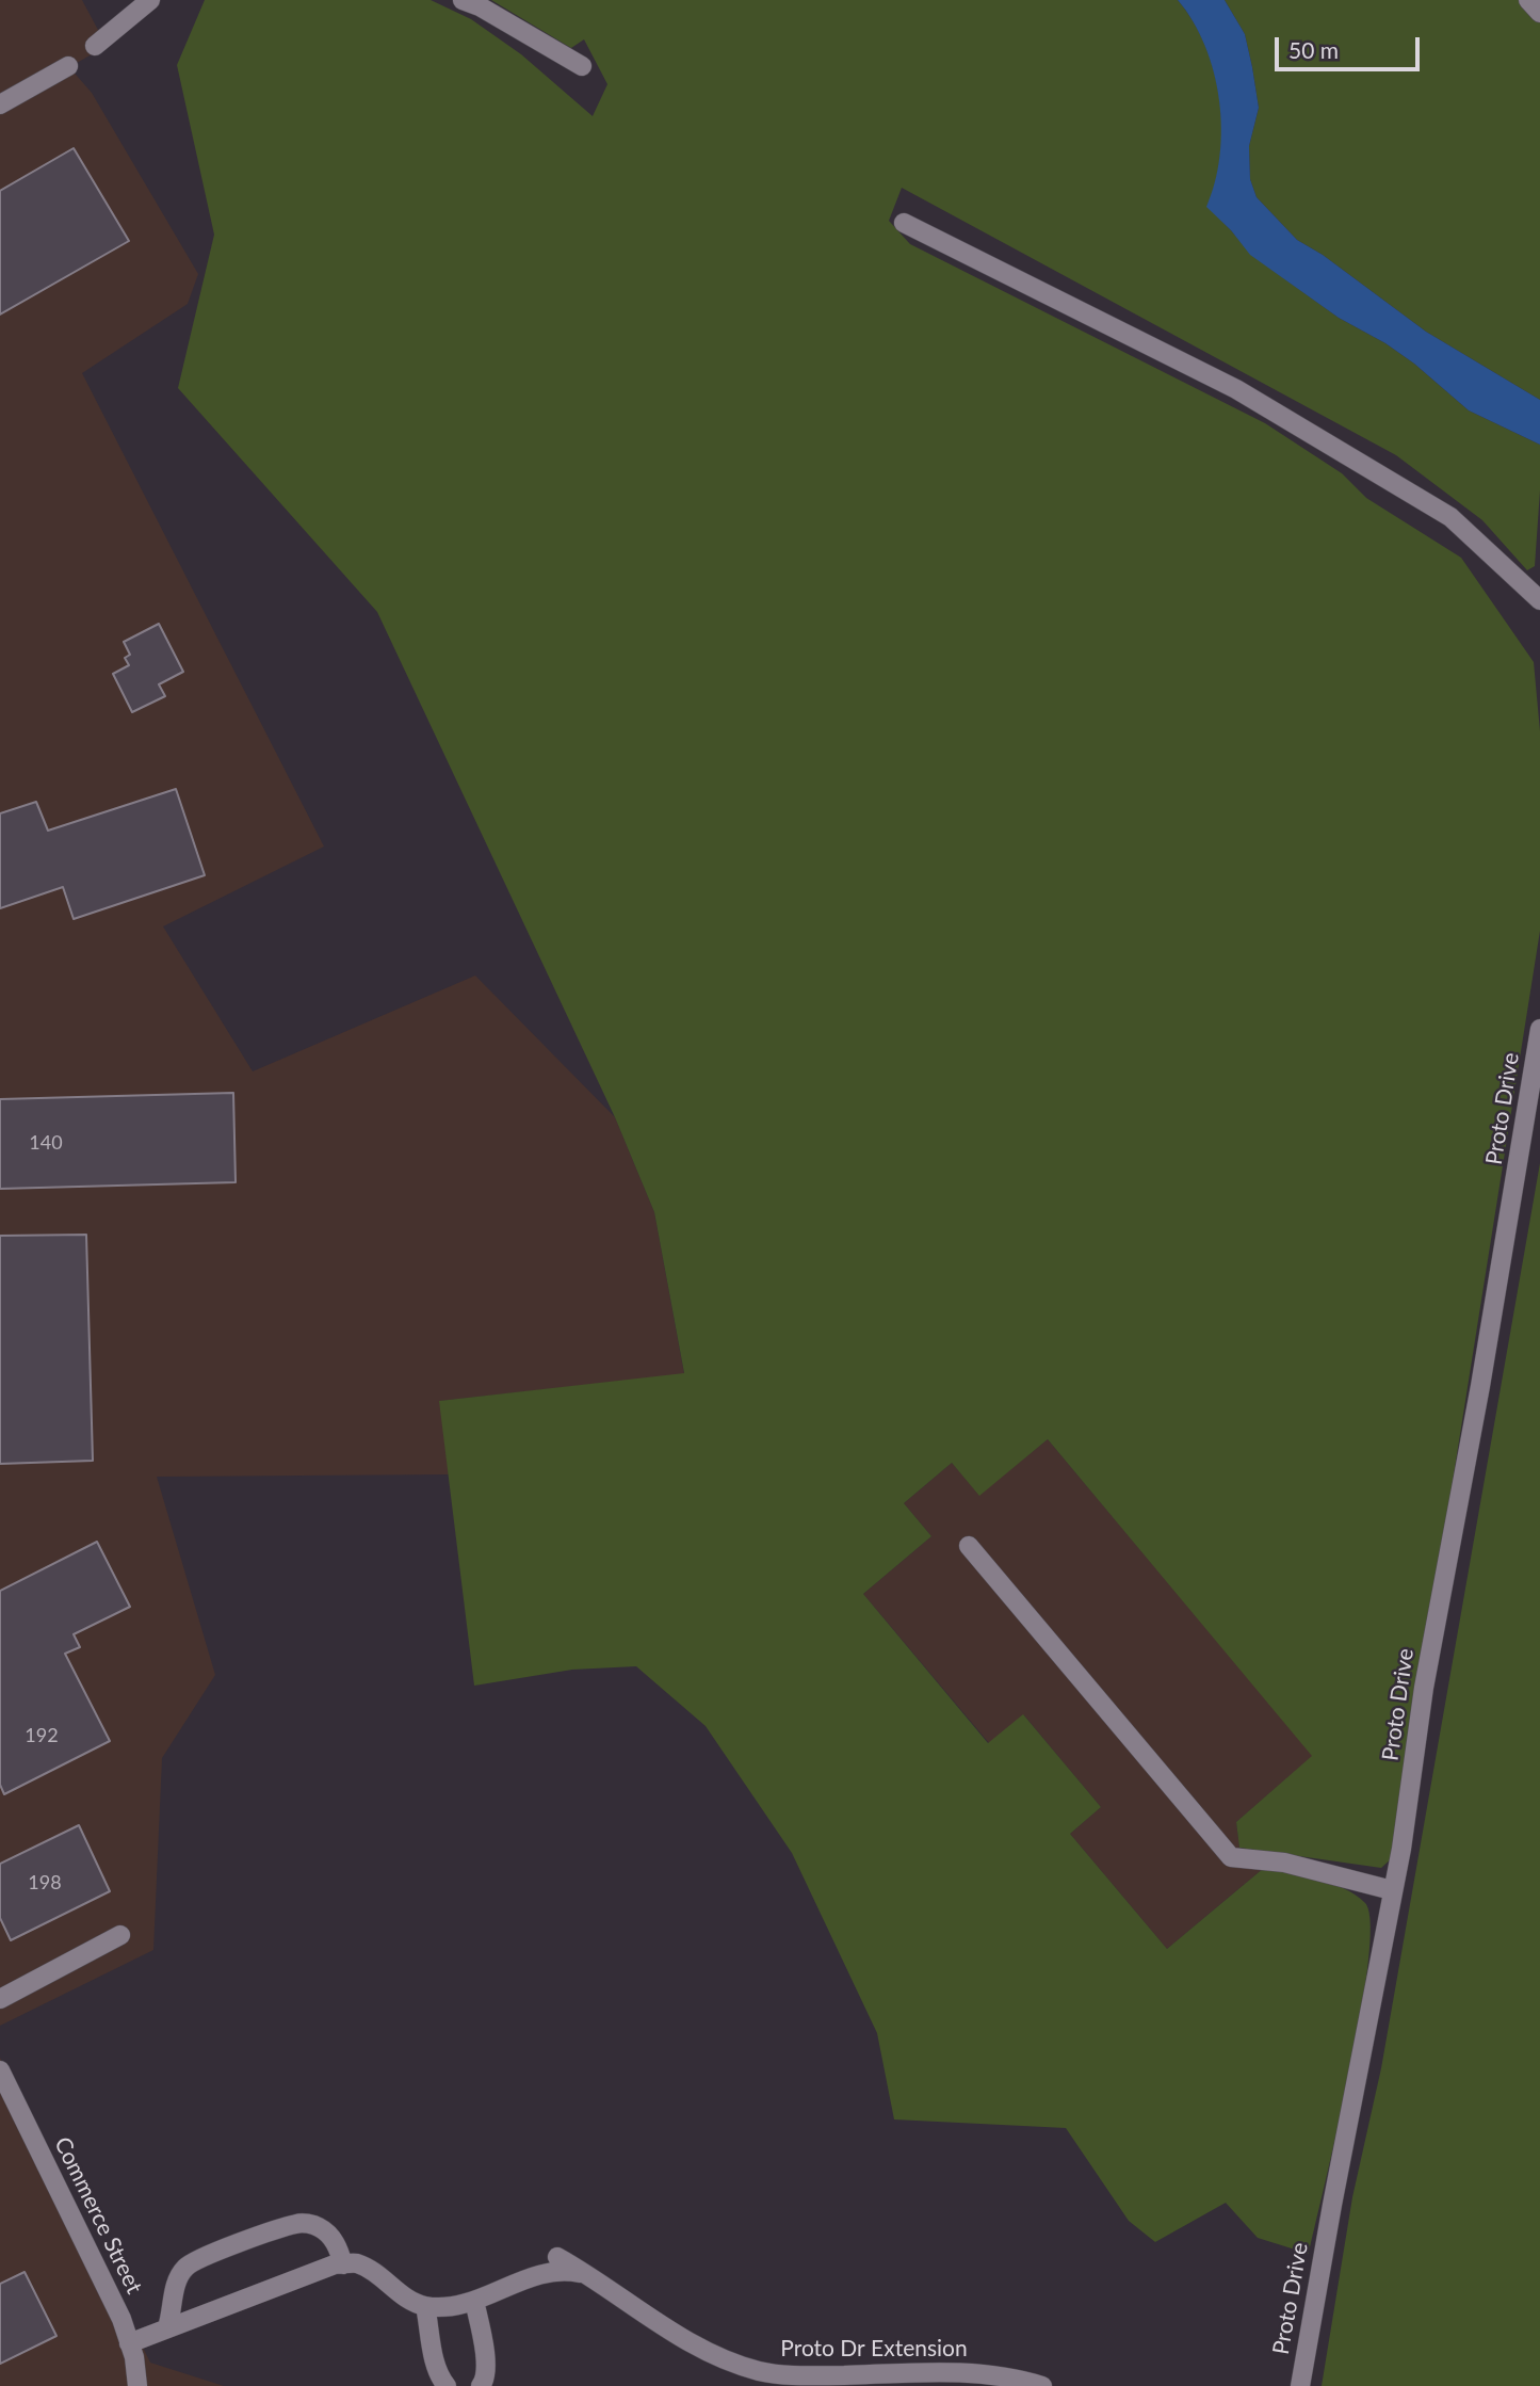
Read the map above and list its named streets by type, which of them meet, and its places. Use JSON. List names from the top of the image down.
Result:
{
  "streets": {
    "street": ["Proto Drive", "Commerce Street", "Proto Dr Extension"]
  },
  "house_numbers": ["140", "192", "198"],
  "scale_bar": "50 m"
}
